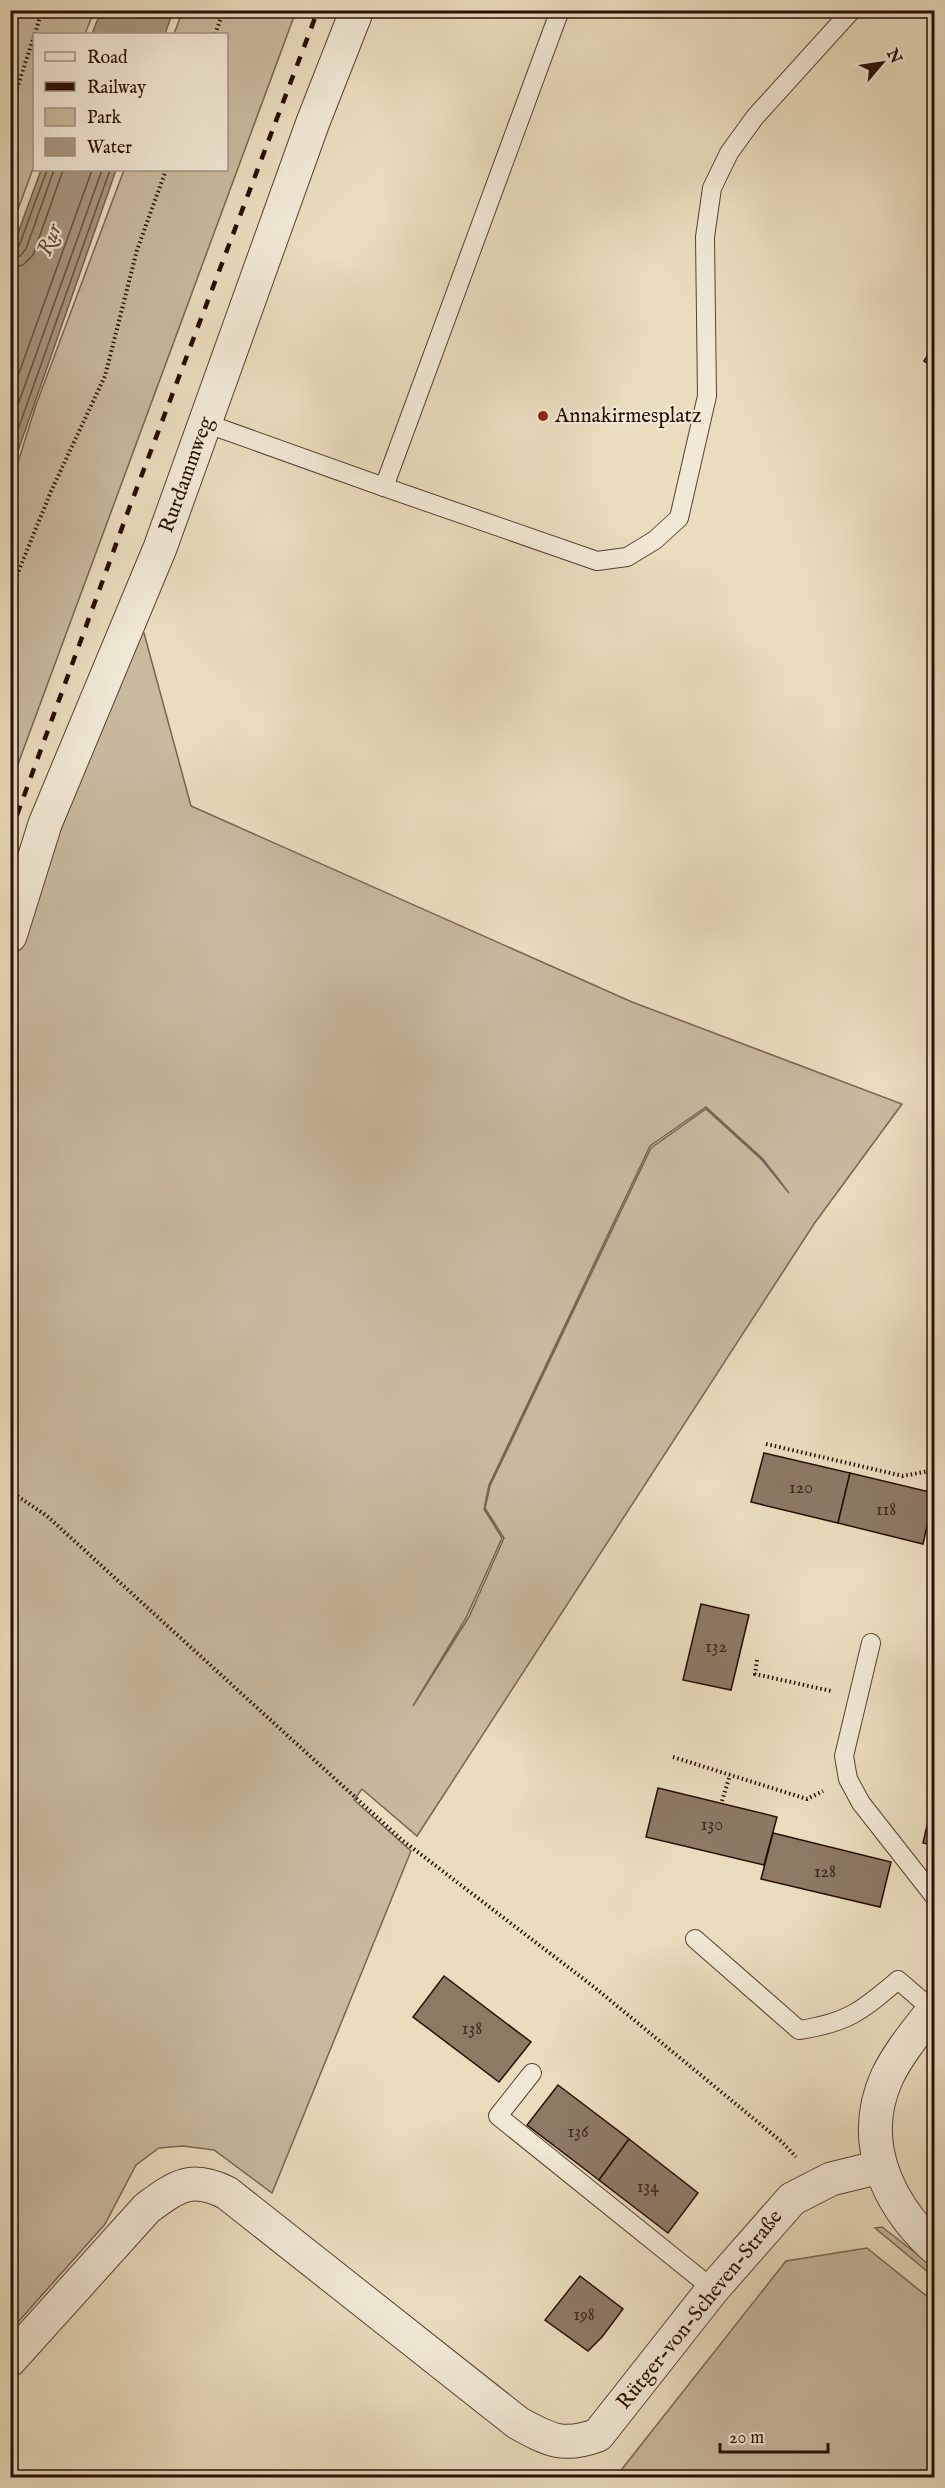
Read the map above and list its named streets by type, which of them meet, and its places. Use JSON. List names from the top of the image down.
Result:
{
  "streets": {
    "street": ["Rurdammweg", "Rütger-von-Scheven-Straße"]
  },
  "water": ["Rur"],
  "places": ["Annakirmesplatz"],
  "house_numbers": [
    "120",
    "118",
    "132",
    "130",
    "128",
    "138",
    "136",
    "134",
    "198"
  ],
  "legend": [
    "Road",
    "Railway",
    "Park",
    "Water"
  ],
  "scale_bar": "20 m",
  "north": "top right"
}
